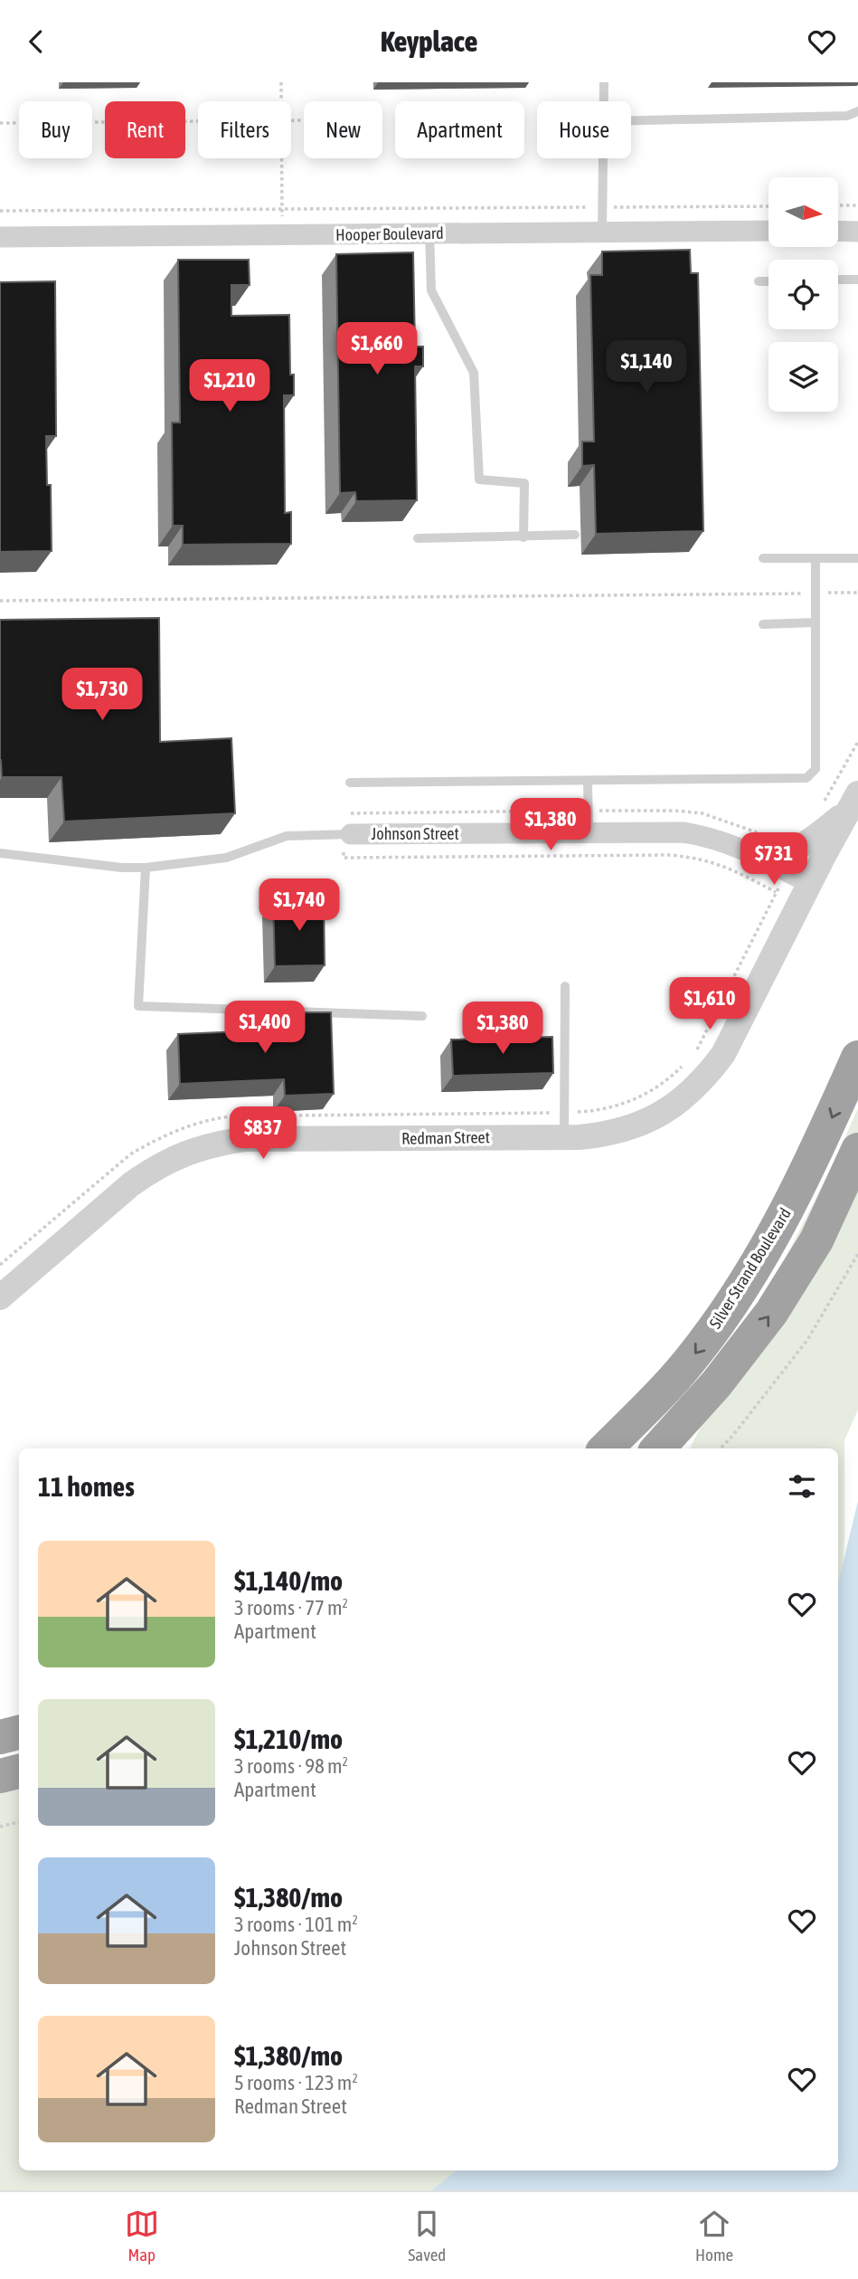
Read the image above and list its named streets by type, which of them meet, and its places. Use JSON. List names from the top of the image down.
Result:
{
  "streets": {
    "highway": ["Silver Strand Boulevard"],
    "street": ["Hooper Boulevard", "Johnson Street", "Redman Street"]
  },
  "crossings": [
    ["Johnson Street", "Redman Street"]
  ],
  "north": "right",
  "page": {
    "header": "Keyplace",
    "chip": [
      "Buy",
      "Rent",
      "Filters",
      "New",
      "Apartment",
      "House"
    ],
    "price": [
      "$1,660",
      "$1,140",
      "$1,210",
      "$1,730",
      "$1,380",
      "$731",
      "$1,740",
      "$1,610",
      "$1,400",
      "$1,380",
      "$837"
    ],
    "heading": "11 homes",
    "list": [
      {
        "name": "$1,140/mo",
        "note": "3 rooms · 77 m² · Apartment"
      },
      {
        "name": "$1,210/mo",
        "note": "3 rooms · 98 m² · Apartment"
      },
      {
        "name": "$1,380/mo",
        "note": "3 rooms · 101 m² · Johnson Street"
      },
      {
        "name": "$1,380/mo",
        "note": "5 rooms · 123 m² · Redman Street"
      }
    ],
    "tabs": ["Map", "Saved", "Home"]
  }
}
